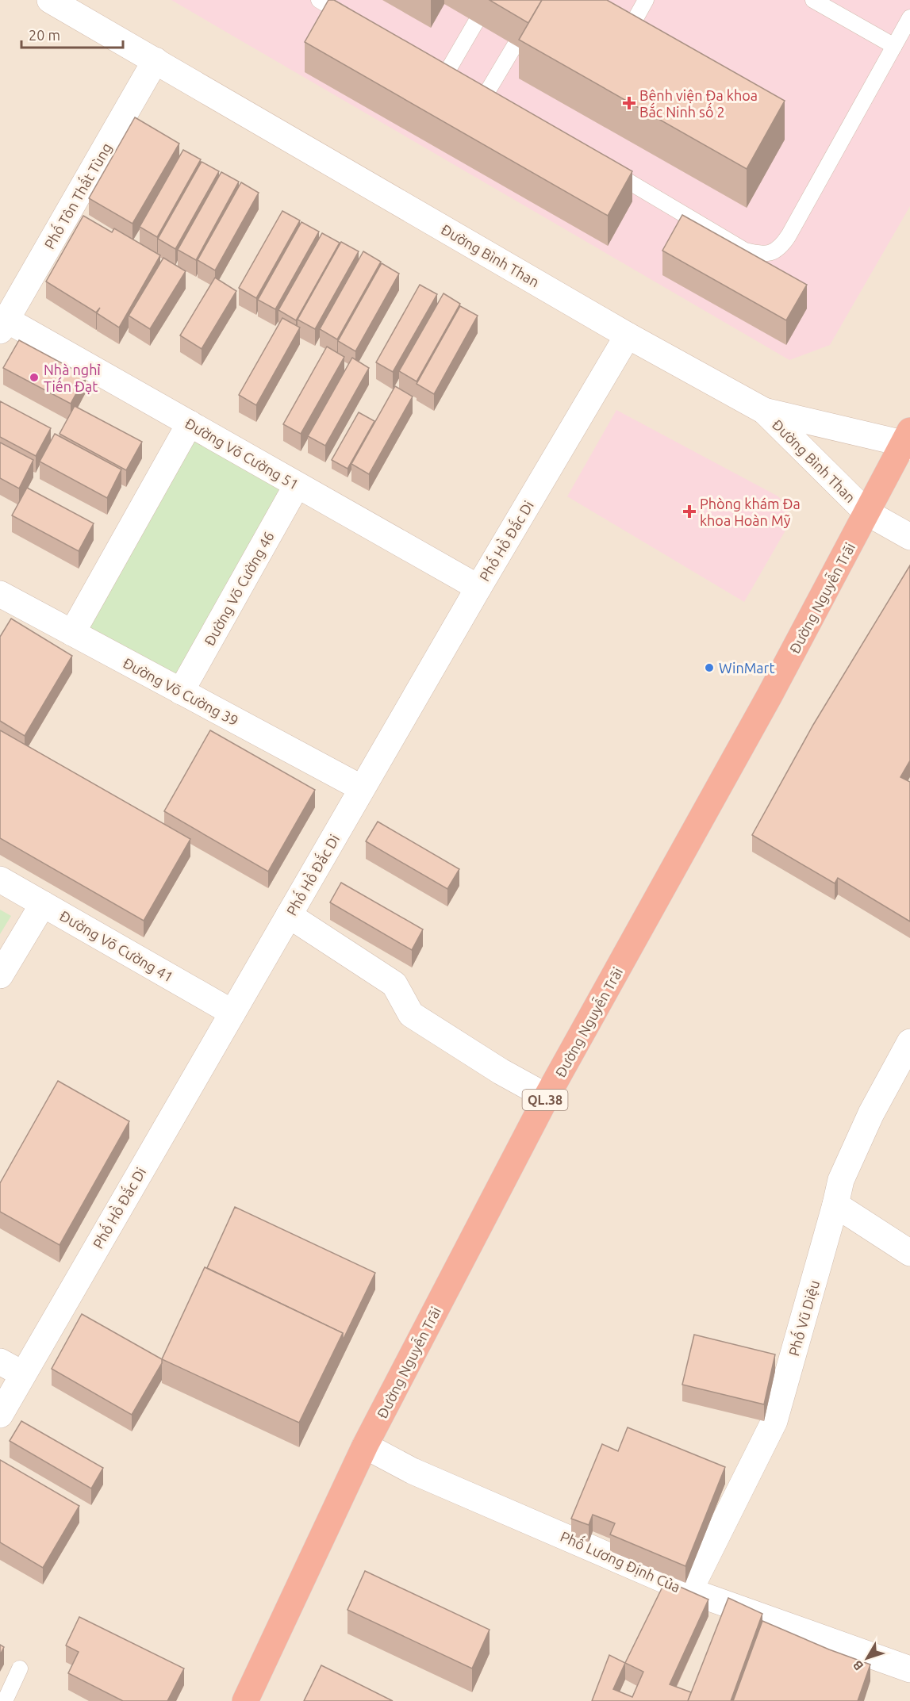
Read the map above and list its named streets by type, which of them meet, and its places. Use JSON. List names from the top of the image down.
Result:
{
  "streets": {
    "highway": ["Đường Nguyễn Trãi", "QL.38"],
    "street": [
      "Phố Tôn Thất Tùng",
      "Đường Bình Than",
      "Đường Võ Cường 51",
      "Phố Hồ Đắc Di",
      "Đường Võ Cường 46",
      "Đường Võ Cường 39",
      "Đường Võ Cường 41",
      "Phố Vũ Diệu",
      "Phố Lương Định Của"
    ]
  },
  "crossings": [
    ["Phố Tôn Thất Tùng", "Đường Bình Than"],
    ["Phố Tôn Thất Tùng", "Đường Võ Cường 51"],
    ["Đường Bình Than", "Phố Hồ Đắc Di"],
    ["Đường Bình Than", "Đường Nguyễn Trãi"],
    ["Đường Võ Cường 51", "Phố Hồ Đắc Di"],
    ["Đường Võ Cường 51", "Đường Võ Cường 46"],
    ["Phố Hồ Đắc Di", "Đường Võ Cường 39"],
    ["Phố Hồ Đắc Di", "Đường Võ Cường 41"],
    ["Đường Võ Cường 46", "Đường Võ Cường 39"],
    ["Đường Nguyễn Trãi", "Phố Lương Định Của"],
    ["Phố Vũ Diệu", "Phố Lương Định Của"]
  ],
  "places": {
    "health": ["Bệnh viện Đa khoa Bắc Ninh số 2", "Phòng khám Đa khoa Hoàn Mỹ"],
    "other": ["Nhà nghỉ Tiến Đạt", "WinMart"]
  },
  "scale_bar": "20 m",
  "north": "bottom left"
}
